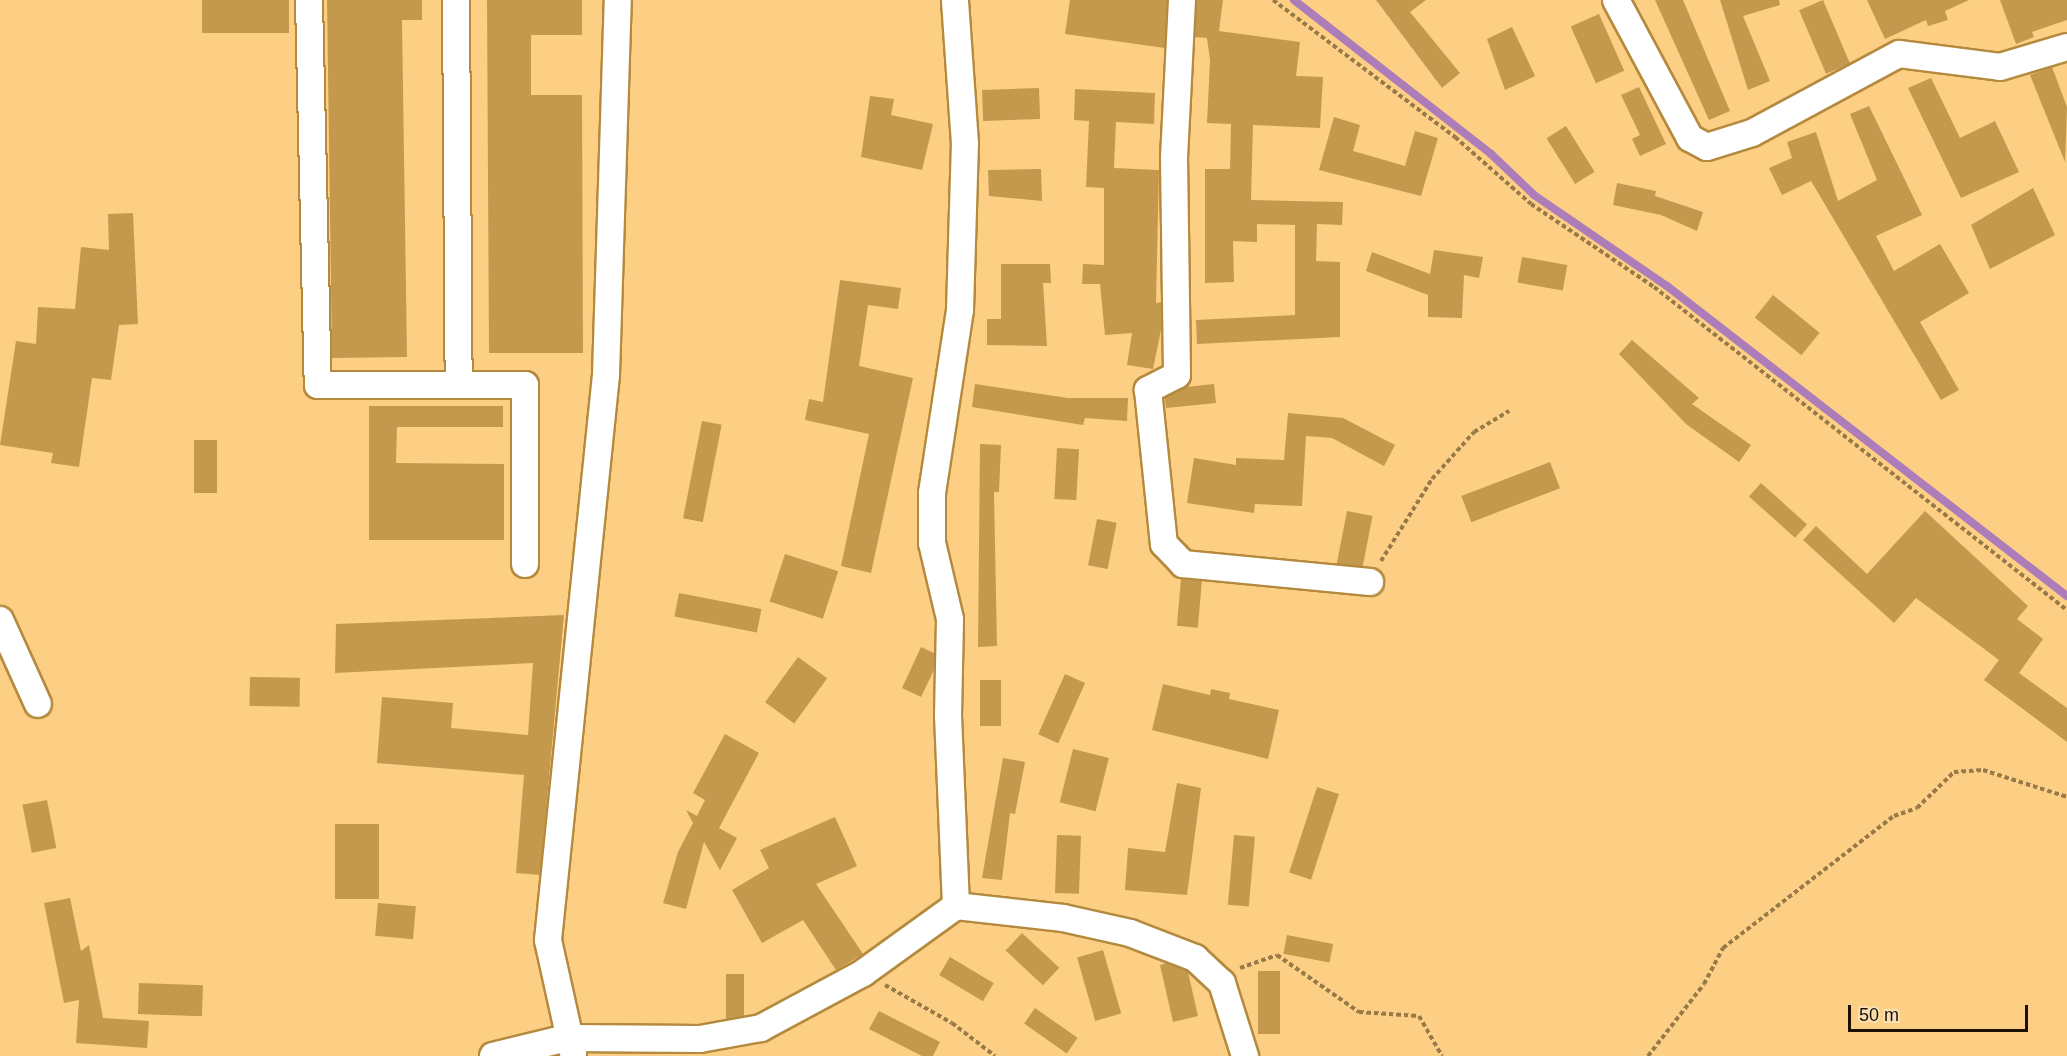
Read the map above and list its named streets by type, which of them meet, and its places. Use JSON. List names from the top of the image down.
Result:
{
  "scale_bar": "50 m"
}
